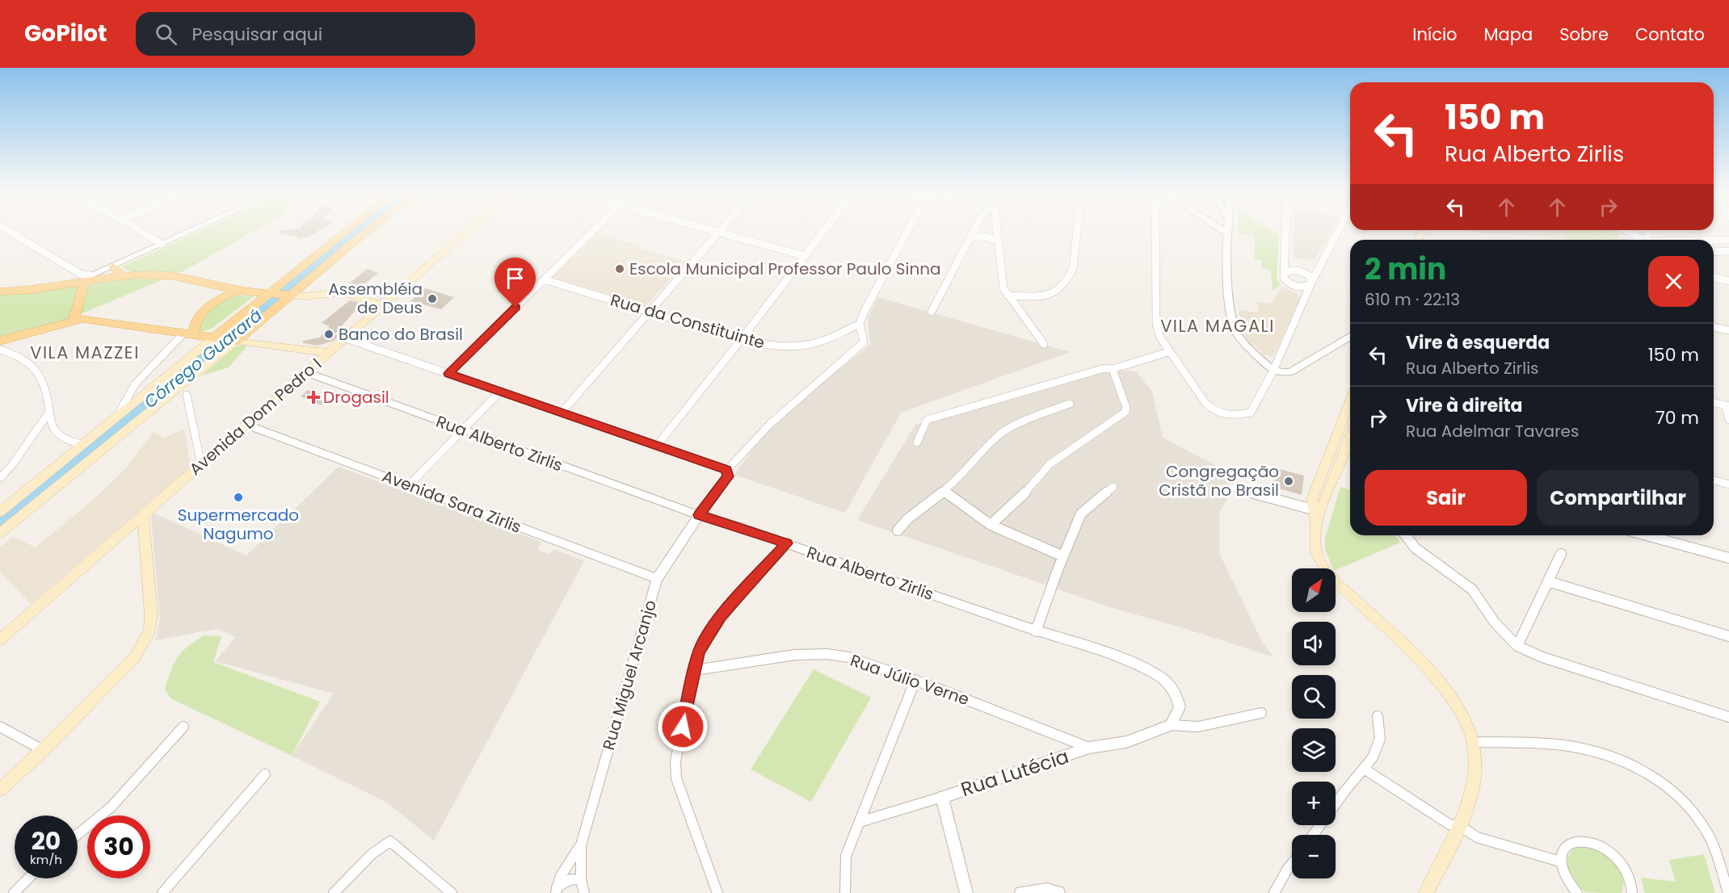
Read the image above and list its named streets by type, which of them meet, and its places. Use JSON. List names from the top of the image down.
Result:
{
  "streets": {
    "main road": ["Avenida Dom Pedro I"],
    "street": [
      "Rua da Constituinte",
      "Rua Alberto Zirlis",
      "Avenida Sara Zirlis",
      "Rua Miguel Arcanjo",
      "Rua Júlio Verne",
      "Rua Lutécia"
    ]
  },
  "crossings": [
    ["Avenida Dom Pedro I", "Rua Alberto Zirlis"],
    ["Avenida Dom Pedro I", "Avenida Sara Zirlis"],
    ["Rua Alberto Zirlis", "Rua Miguel Arcanjo"],
    ["Rua Alberto Zirlis", "Rua Lutécia"],
    ["Avenida Sara Zirlis", "Rua Miguel Arcanjo"],
    ["Rua Júlio Verne", "Rua Lutécia"]
  ],
  "districts": ["VILA MAGALI", "VILA MAZZEI"],
  "water": ["Córrego Guarará"],
  "places": {
    "other": [
      "Escola Municipal Professor Paulo Sinna",
      "Assembléia de Deus",
      "Banco do Brasil",
      "Congregação Cristã no Brasil",
      "Supermercado Nagumo"
    ],
    "health": ["Drogasil"]
  },
  "north": "top right",
  "page": {
    "header": "GoPilot",
    "search": "Pesquisar aqui",
    "nav": [
      "Início",
      "Mapa",
      "Sobre",
      "Contato"
    ],
    "turn": ["150 m", "Rua Alberto Zirlis"],
    "heading": ["2 min", "610 m · 22:13"],
    "list": [
      {
        "name": "Vire à esquerda",
        "note": "Rua Alberto Zirlis",
        "value": "150 m"
      },
      {
        "name": "Vire à direita",
        "note": "Rua Adelmar Tavares",
        "value": "70 m"
      }
    ],
    "buttons": ["Sair", "Compartilhar"],
    "map_buttons": ["+", "−"],
    "speed": "20 km/h",
    "limit": "30"
  }
}
